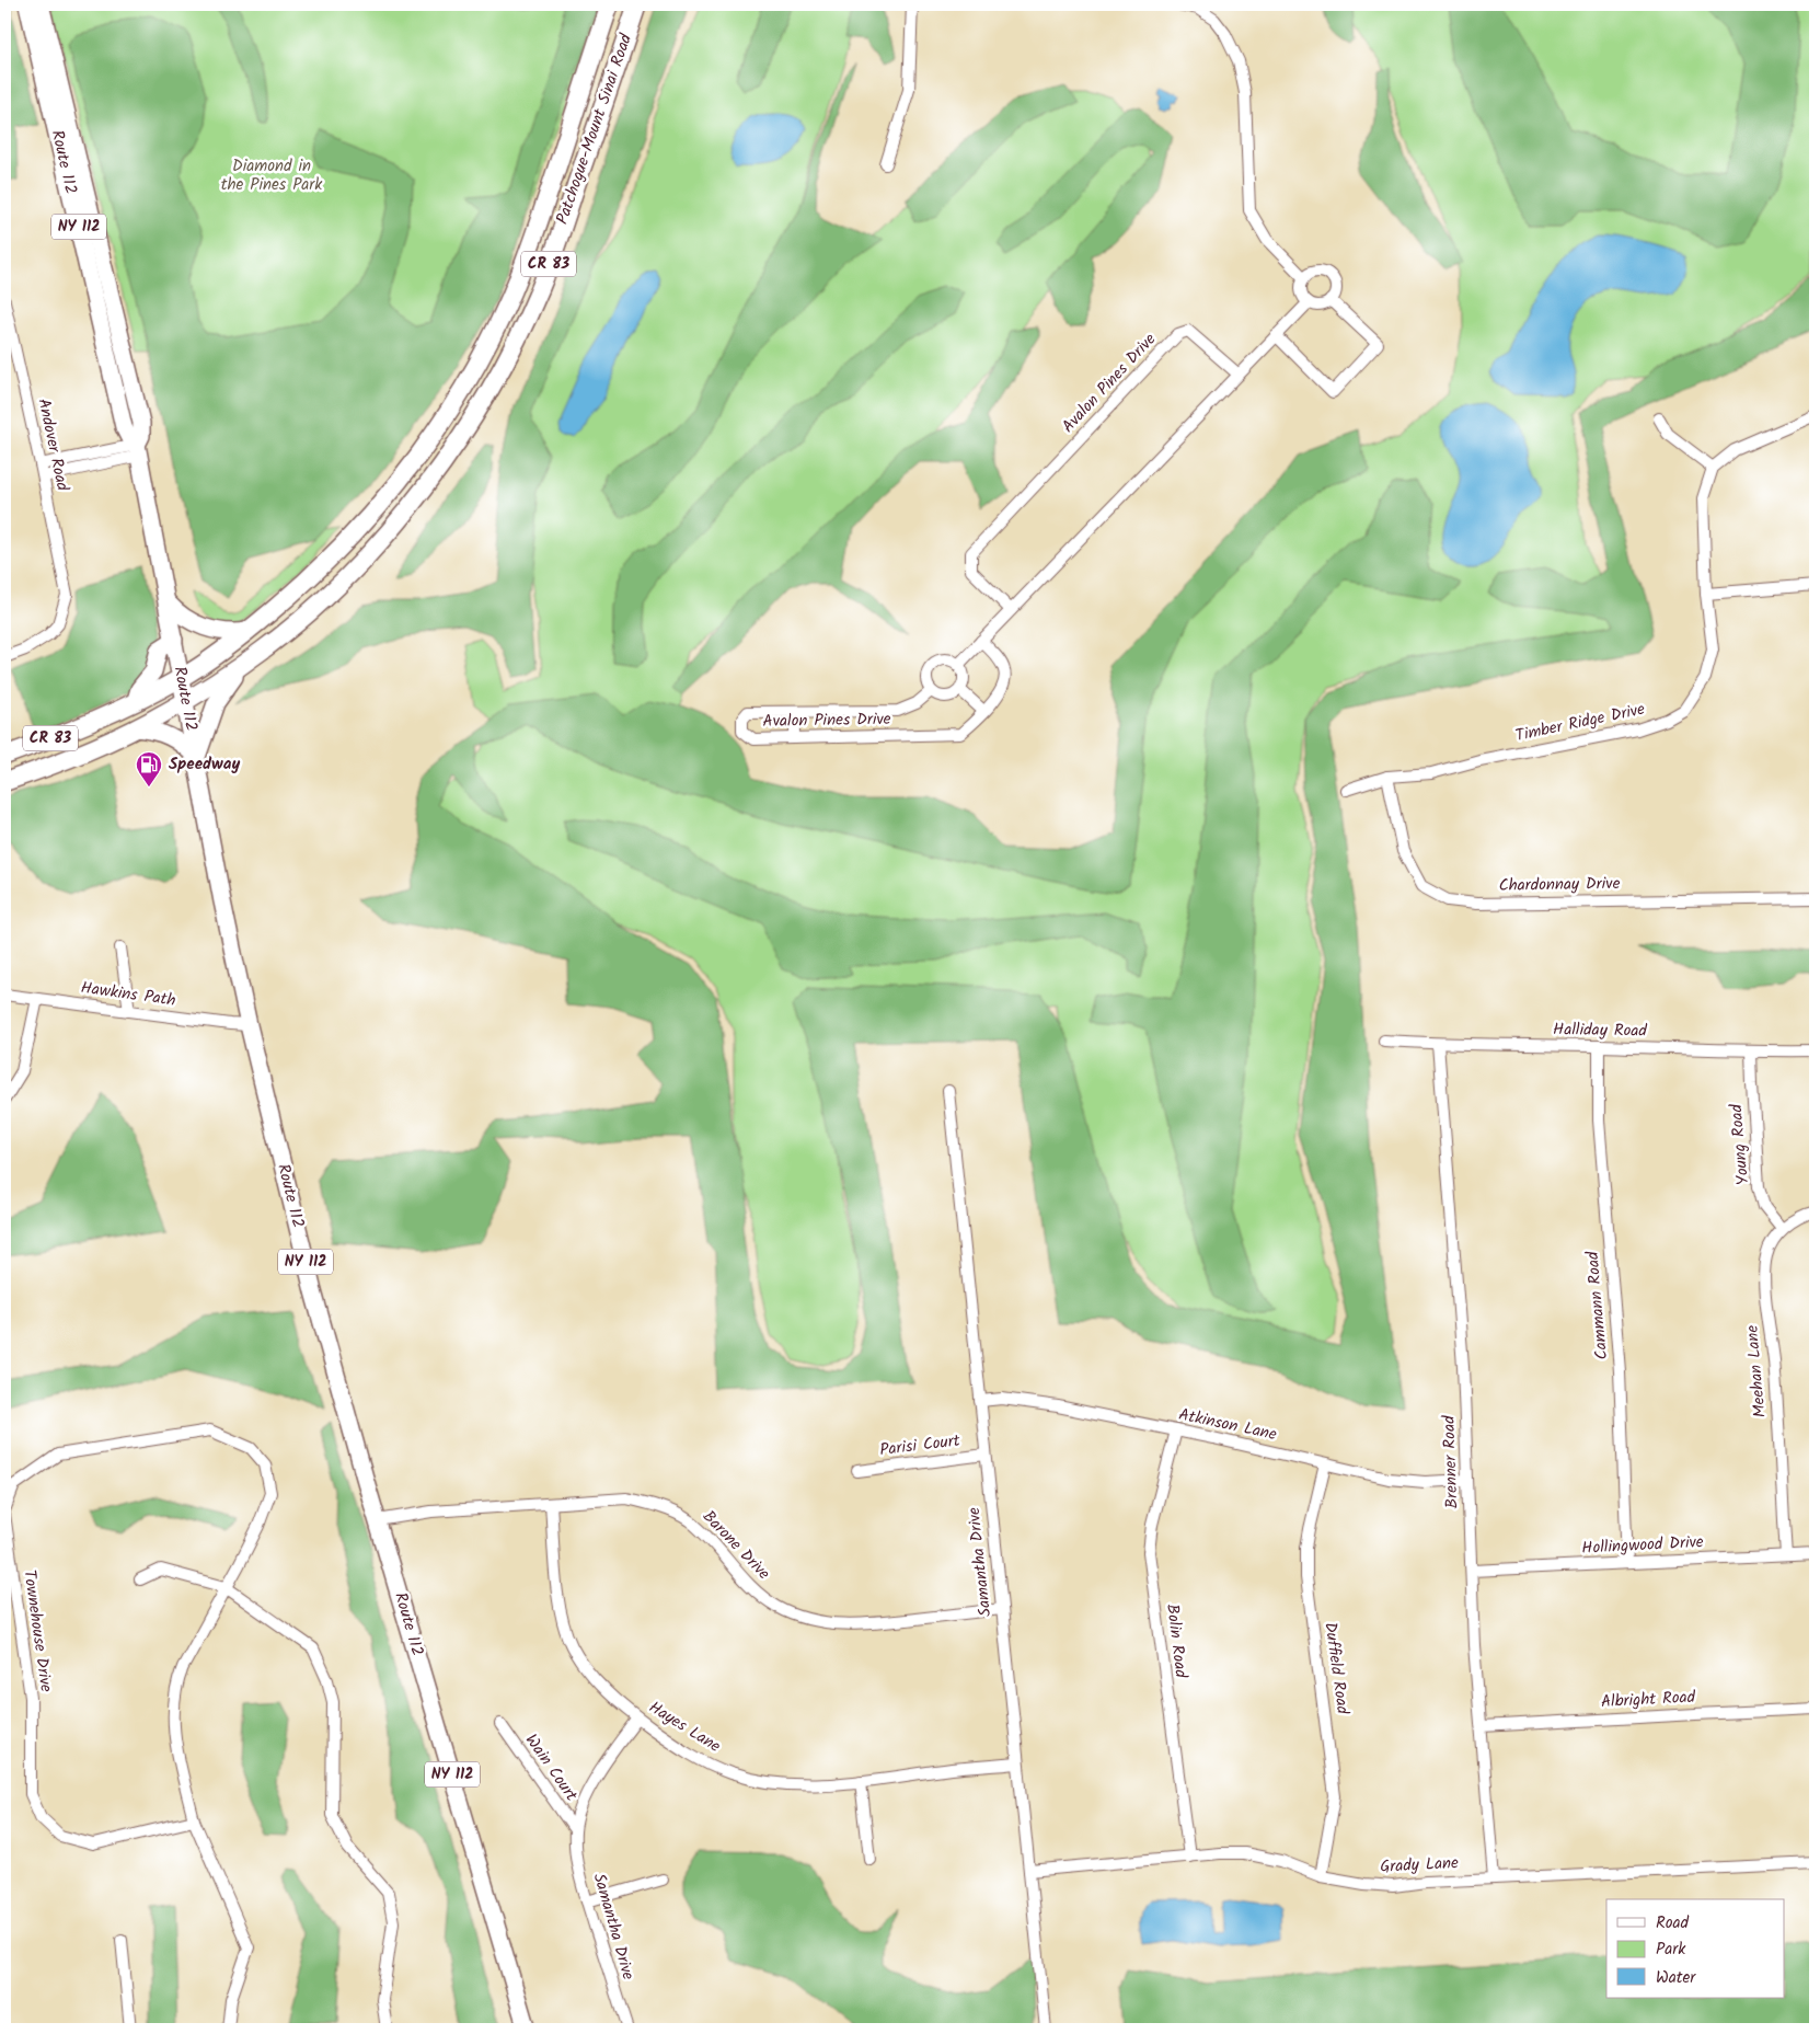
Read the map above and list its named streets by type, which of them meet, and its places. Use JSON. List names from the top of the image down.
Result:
{
  "streets": {
    "highway": ["Patchogue-Mount Sinai Road", "CR 83"],
    "main road": ["Route 112", "NY 112"],
    "street": [
      "Avalon Pines Drive",
      "Andover Road",
      "Timber Ridge Drive",
      "Chardonnay Drive",
      "Hawkins Path",
      "Halliday Road",
      "Young Road",
      "Cammann Road",
      "Meehan Lane",
      "Atkinson Lane",
      "Parisi Court",
      "Brenner Road",
      "Barone Drive",
      "Hollingwood Drive",
      "Samantha Drive",
      "Townehouse Drive",
      "Bolin Road",
      "Duffield Road",
      "Albright Road",
      "Hayes Lane",
      "Wain Court",
      "Grady Lane"
    ]
  },
  "crossings": [
    ["Patchogue-Mount Sinai Road", "Route 112"],
    ["Route 112", "Hawkins Path"],
    ["Route 112", "Barone Drive"],
    ["Timber Ridge Drive", "Chardonnay Drive"],
    ["Halliday Road", "Young Road"],
    ["Halliday Road", "Cammann Road"],
    ["Halliday Road", "Brenner Road"],
    ["Young Road", "Meehan Lane"],
    ["Cammann Road", "Hollingwood Drive"],
    ["Meehan Lane", "Hollingwood Drive"],
    ["Atkinson Lane", "Brenner Road"],
    ["Atkinson Lane", "Samantha Drive"],
    ["Atkinson Lane", "Bolin Road"],
    ["Atkinson Lane", "Duffield Road"],
    ["Parisi Court", "Samantha Drive"],
    ["Brenner Road", "Hollingwood Drive"],
    ["Brenner Road", "Albright Road"],
    ["Brenner Road", "Grady Lane"],
    ["Barone Drive", "Samantha Drive"],
    ["Barone Drive", "Hayes Lane"],
    ["Samantha Drive", "Hayes Lane"],
    ["Samantha Drive", "Wain Court"],
    ["Samantha Drive", "Grady Lane"],
    ["Bolin Road", "Grady Lane"],
    ["Duffield Road", "Grady Lane"]
  ],
  "parks": ["Diamond in the Pines Park"],
  "places": {
    "fuel station": ["Speedway"]
  },
  "legend": ["Road", "Park", "Water"]
}
